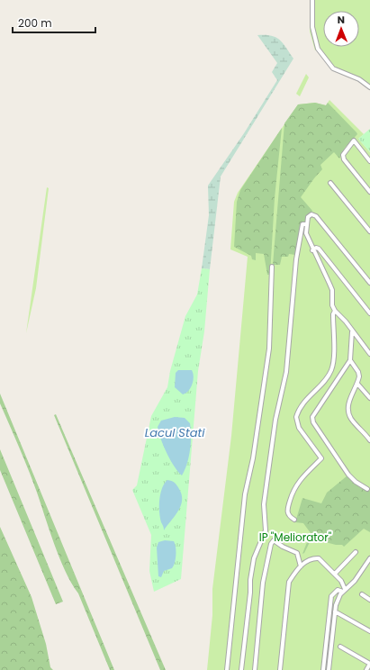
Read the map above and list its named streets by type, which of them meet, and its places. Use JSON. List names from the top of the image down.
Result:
{
  "water": ["Lacul Stati"],
  "parks": ["IP \"Meliorator\""],
  "scale_bar": "200 m",
  "north": "top"
}
